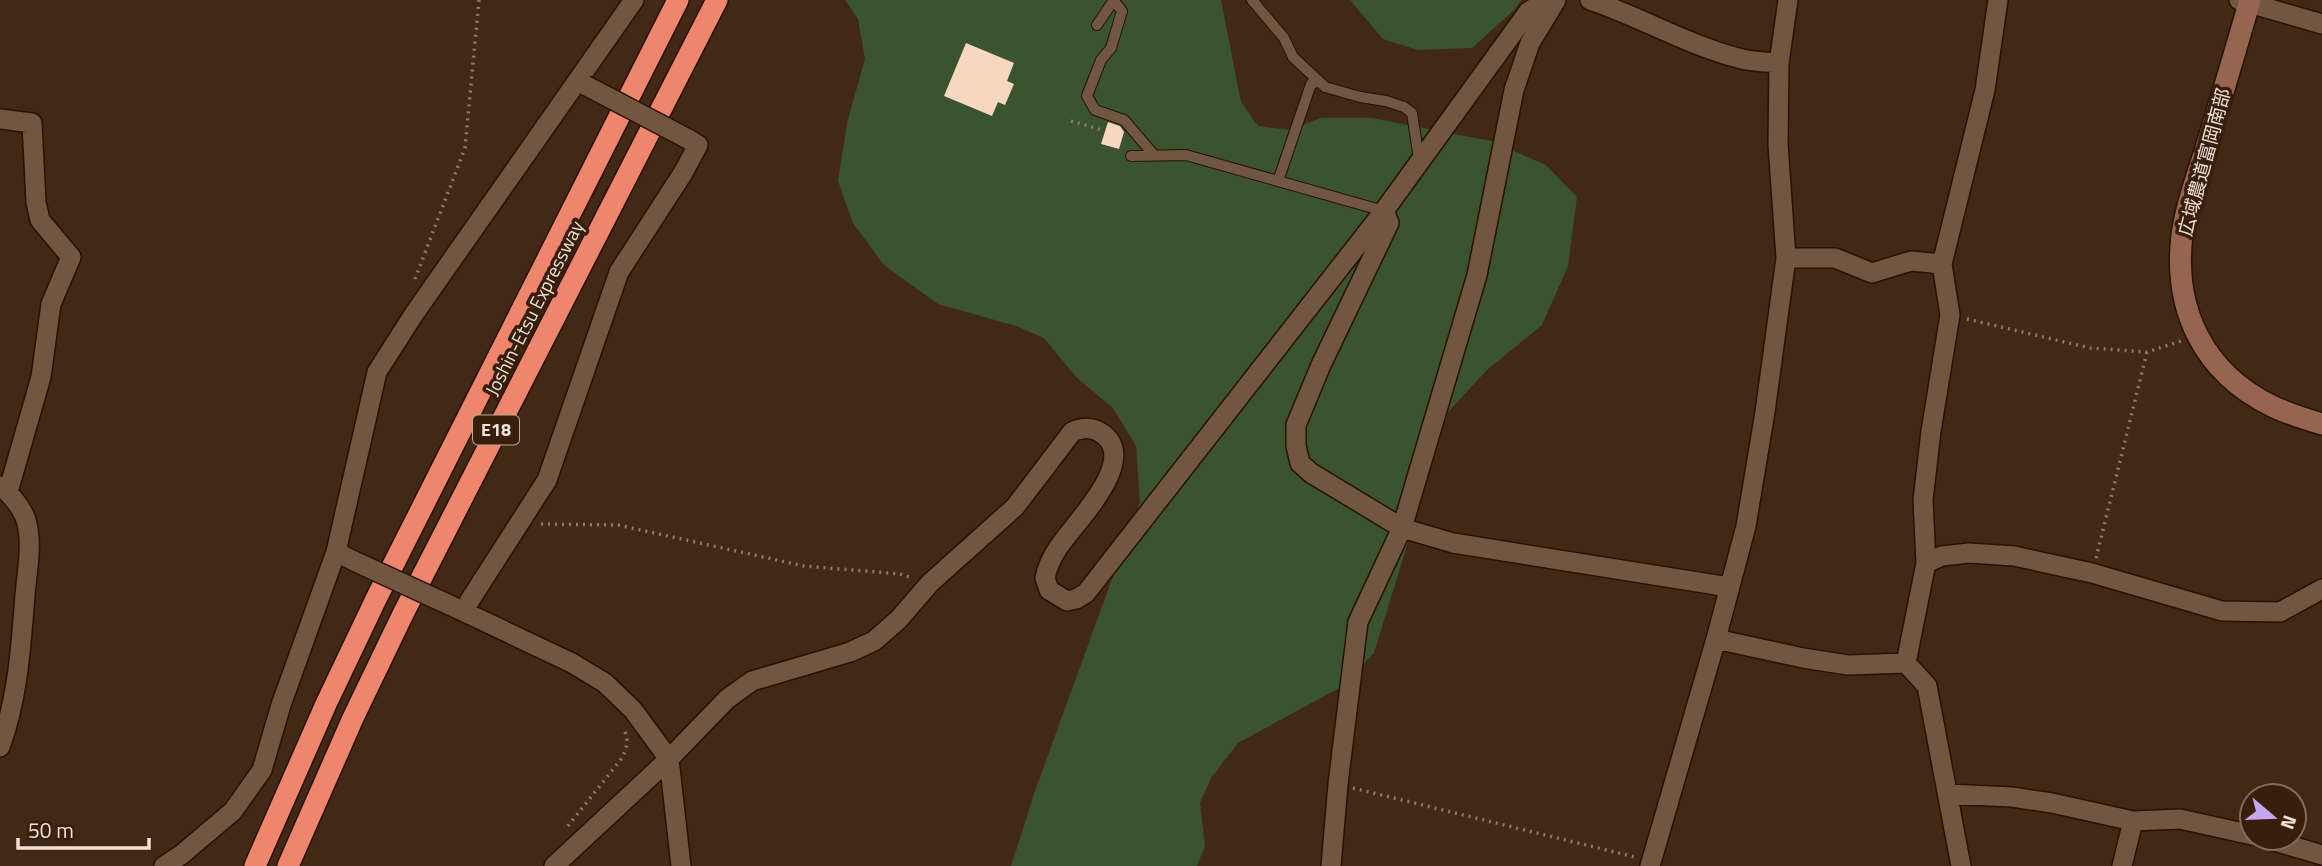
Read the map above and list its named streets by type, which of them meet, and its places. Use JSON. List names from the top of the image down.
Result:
{
  "streets": {
    "highway": ["Joshin-Etsu Expressway", "E18"],
    "street": ["広域農道富岡南部"]
  },
  "scale_bar": "50 m",
  "north": "right"
}
